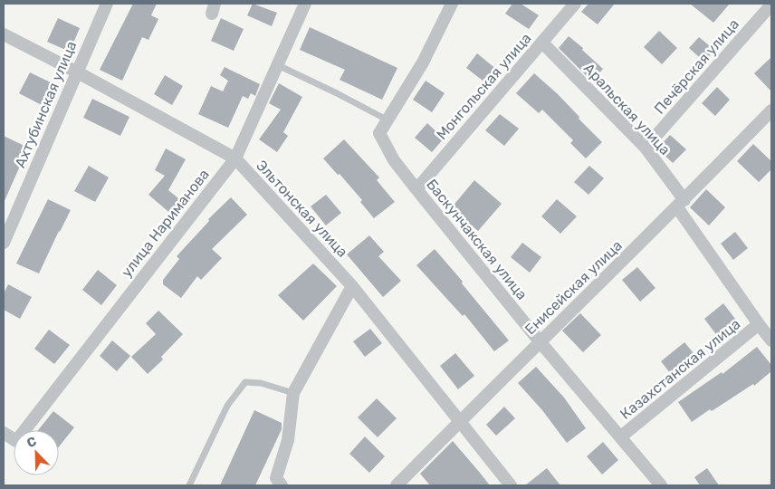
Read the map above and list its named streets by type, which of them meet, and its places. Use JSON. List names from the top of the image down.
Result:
{
  "streets": {
    "street": [
      "Печёрская улица",
      "Монгольская улица",
      "Ахтубинская улица",
      "Аральская улица",
      "Эльтонская улица",
      "улица Нариманова",
      "Баскунчакская улица",
      "Енисейская улица",
      "Казахстанская улица"
    ]
  },
  "crossings": [
    ["Печёрская улица", "Аральская улица"],
    ["Монгольская улица", "Аральская улица"],
    ["Монгольская улица", "Баскунчакская улица"],
    ["Ахтубинская улица", "Эльтонская улица"],
    ["Аральская улица", "Енисейская улица"],
    ["Аральская улица", "Казахстанская улица"],
    ["Эльтонская улица", "улица Нариманова"],
    ["Эльтонская улица", "Енисейская улица"],
    ["Баскунчакская улица", "Енисейская улица"],
    ["Баскунчакская улица", "Казахстанская улица"]
  ],
  "north": "top left"
}
